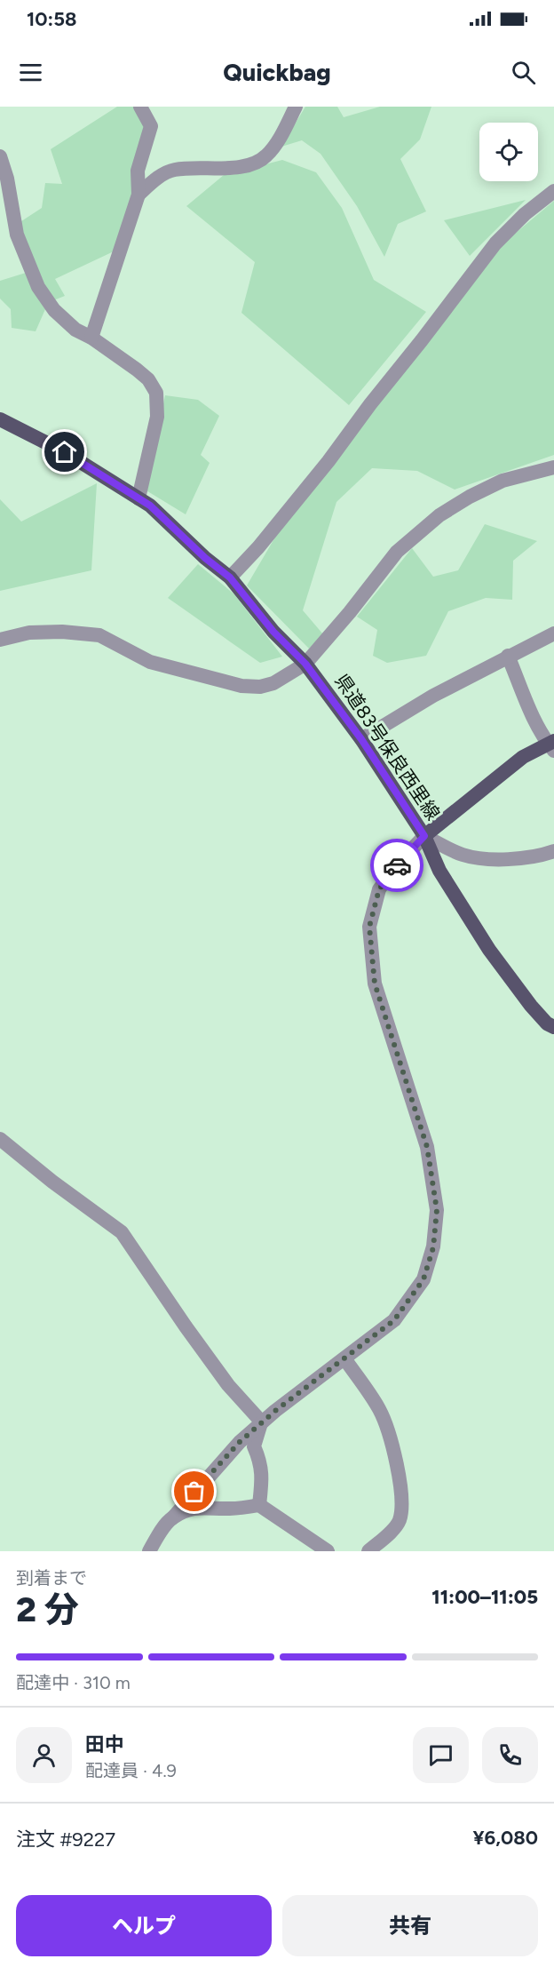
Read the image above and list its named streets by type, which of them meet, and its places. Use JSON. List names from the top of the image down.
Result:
{
  "streets": {
    "main road": ["県道83号保良西里線"]
  },
  "page": {
    "status": "10:58",
    "header": "Quickbag",
    "heading": ["2 分", "到着まで", "11:00–11:05"],
    "panel": [
      "田中",
      "配達員 · 4.9",
      "注文 #9227",
      "¥6,080"
    ],
    "bar": "配達中 · 310 m",
    "buttons": ["ヘルプ", "共有"]
  }
}
